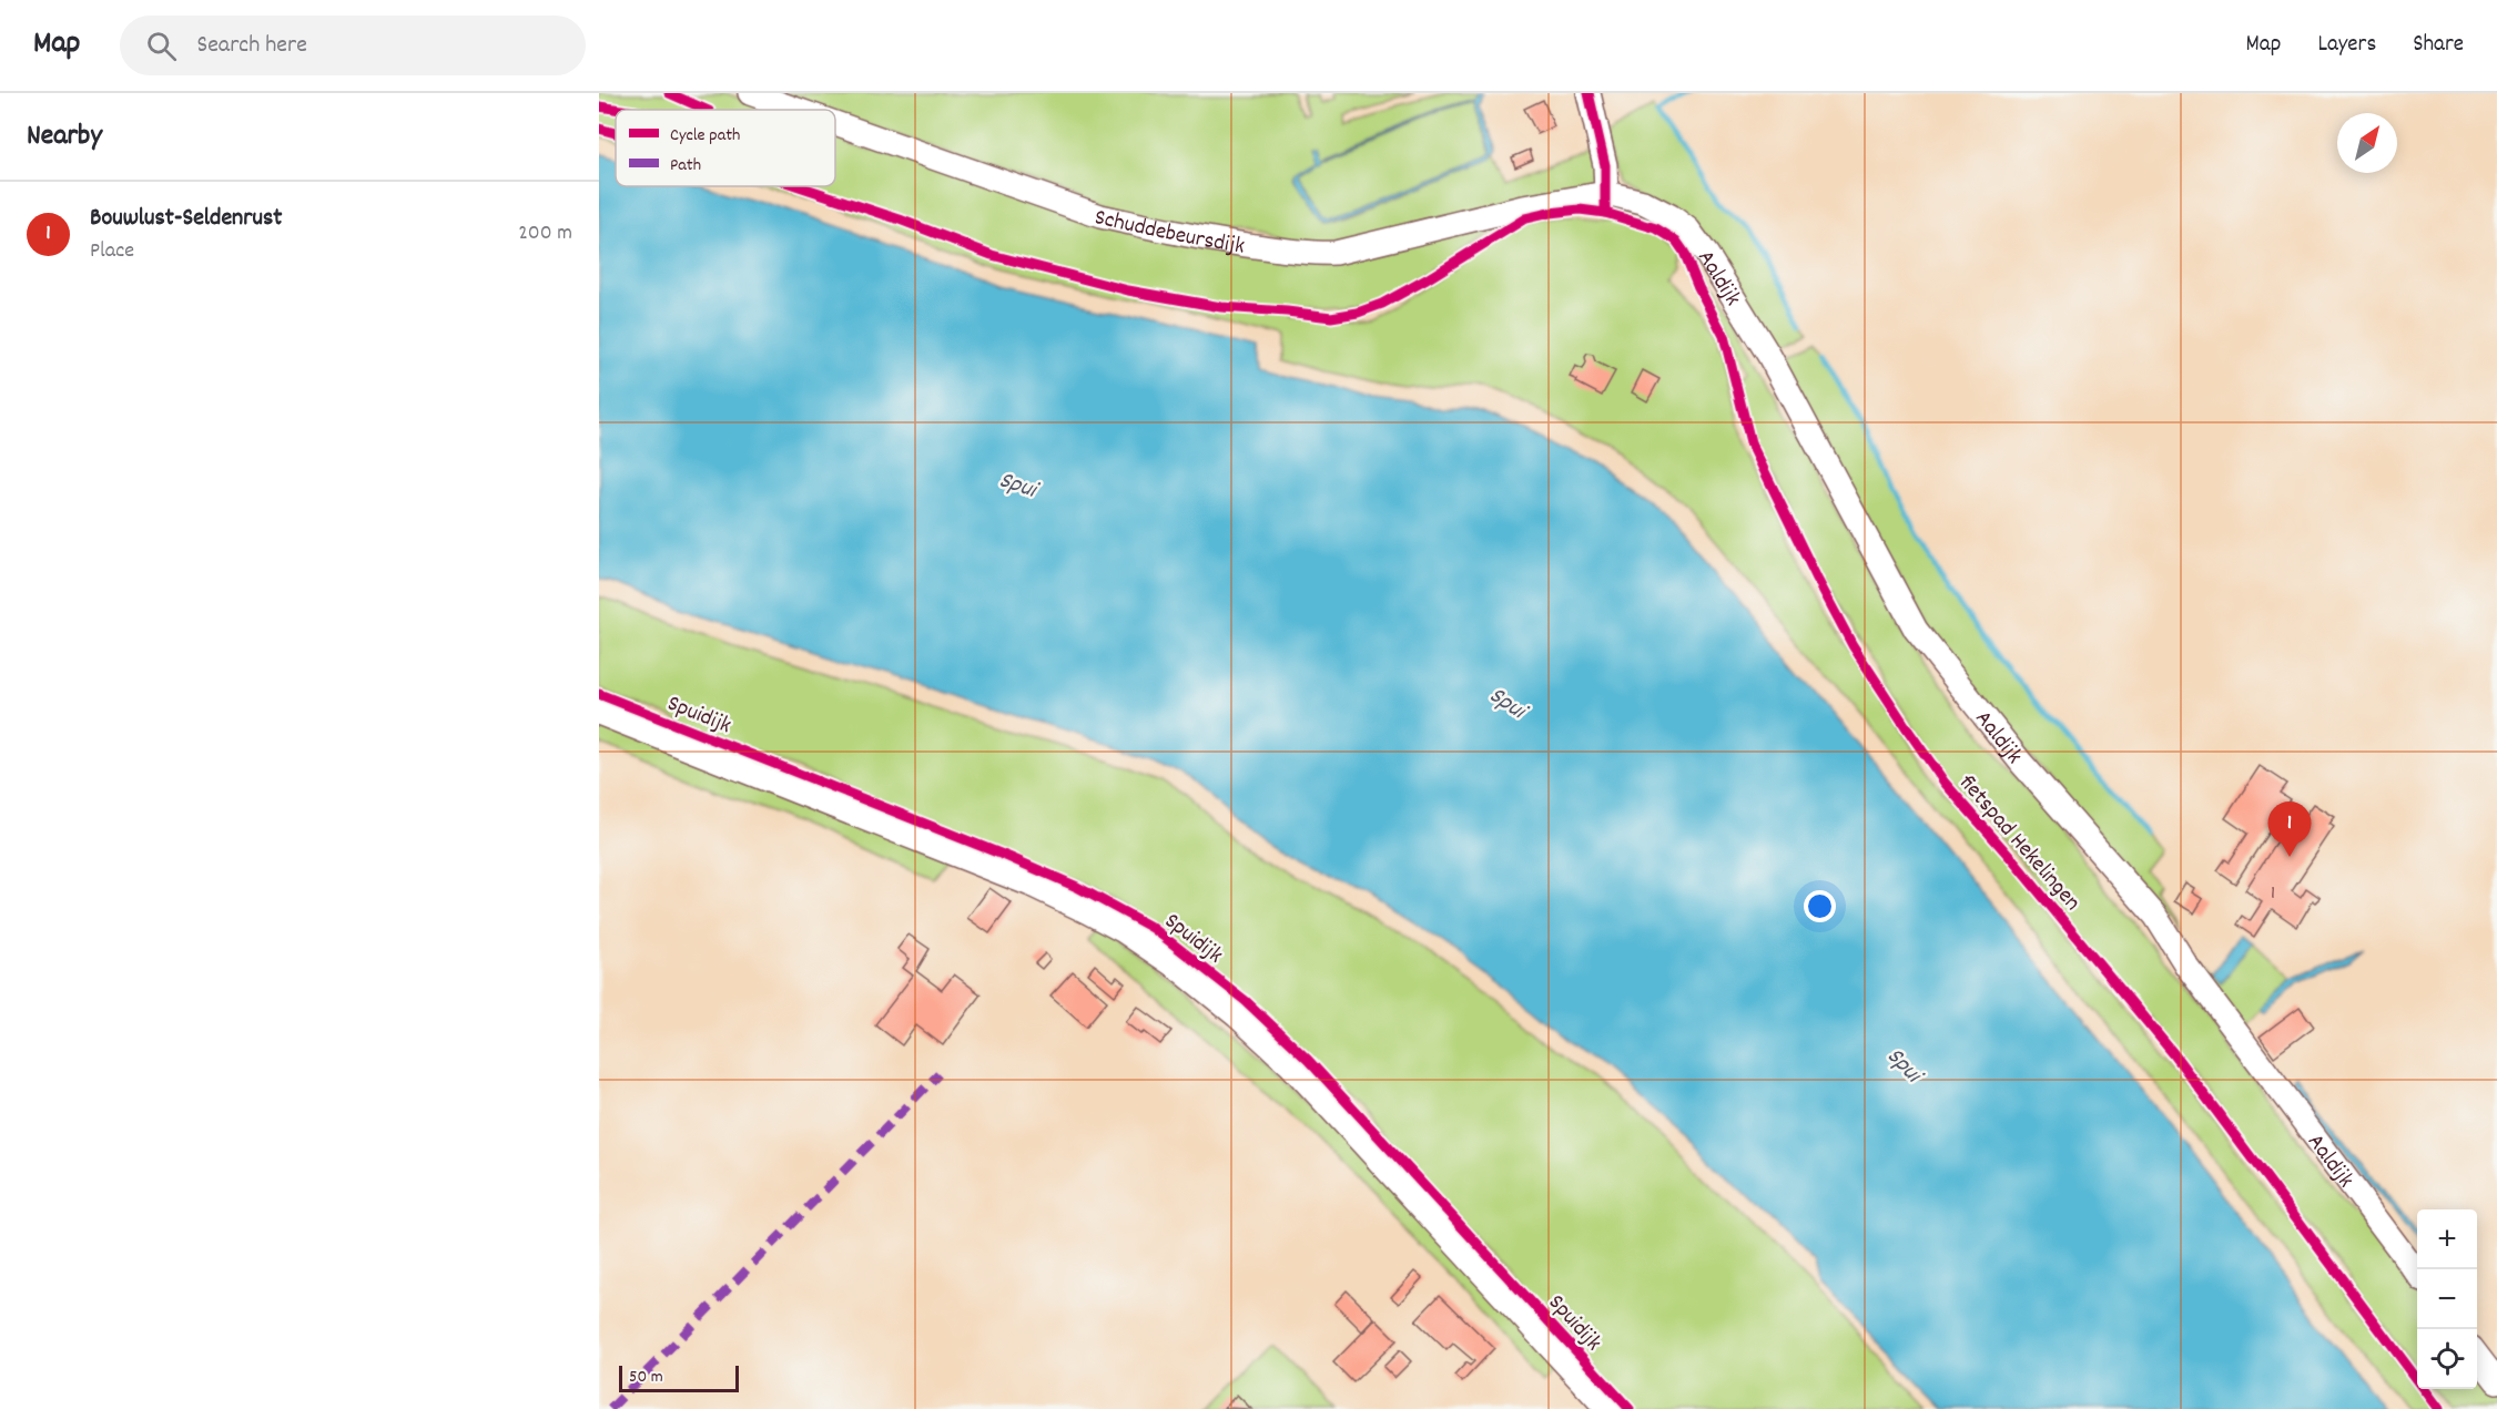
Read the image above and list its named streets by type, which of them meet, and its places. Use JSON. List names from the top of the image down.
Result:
{
  "streets": {
    "main road": ["Spuidijk"],
    "street": ["Schuddebeursdijk", "Aaldijk"],
    "cycle path": ["fietspad Hekelingen"]
  },
  "crossings": [
    ["Schuddebeursdijk", "Aaldijk"]
  ],
  "water": ["Spui"],
  "house_numbers": ["1"],
  "legend": ["Cycle path", "Path"],
  "scale_bar": "50 m",
  "north": "top right",
  "page": {
    "header": "Map",
    "search": "Search here",
    "nav": ["Map", "Layers", "Share"],
    "heading": "Nearby",
    "list": [
      {
        "mark": "1",
        "name": "Bouwlust-Seldenrust",
        "note": "Place",
        "value": "200 m"
      }
    ],
    "pins": "1",
    "map_buttons": ["+", "−"],
    "scale": "50 m"
  }
}
